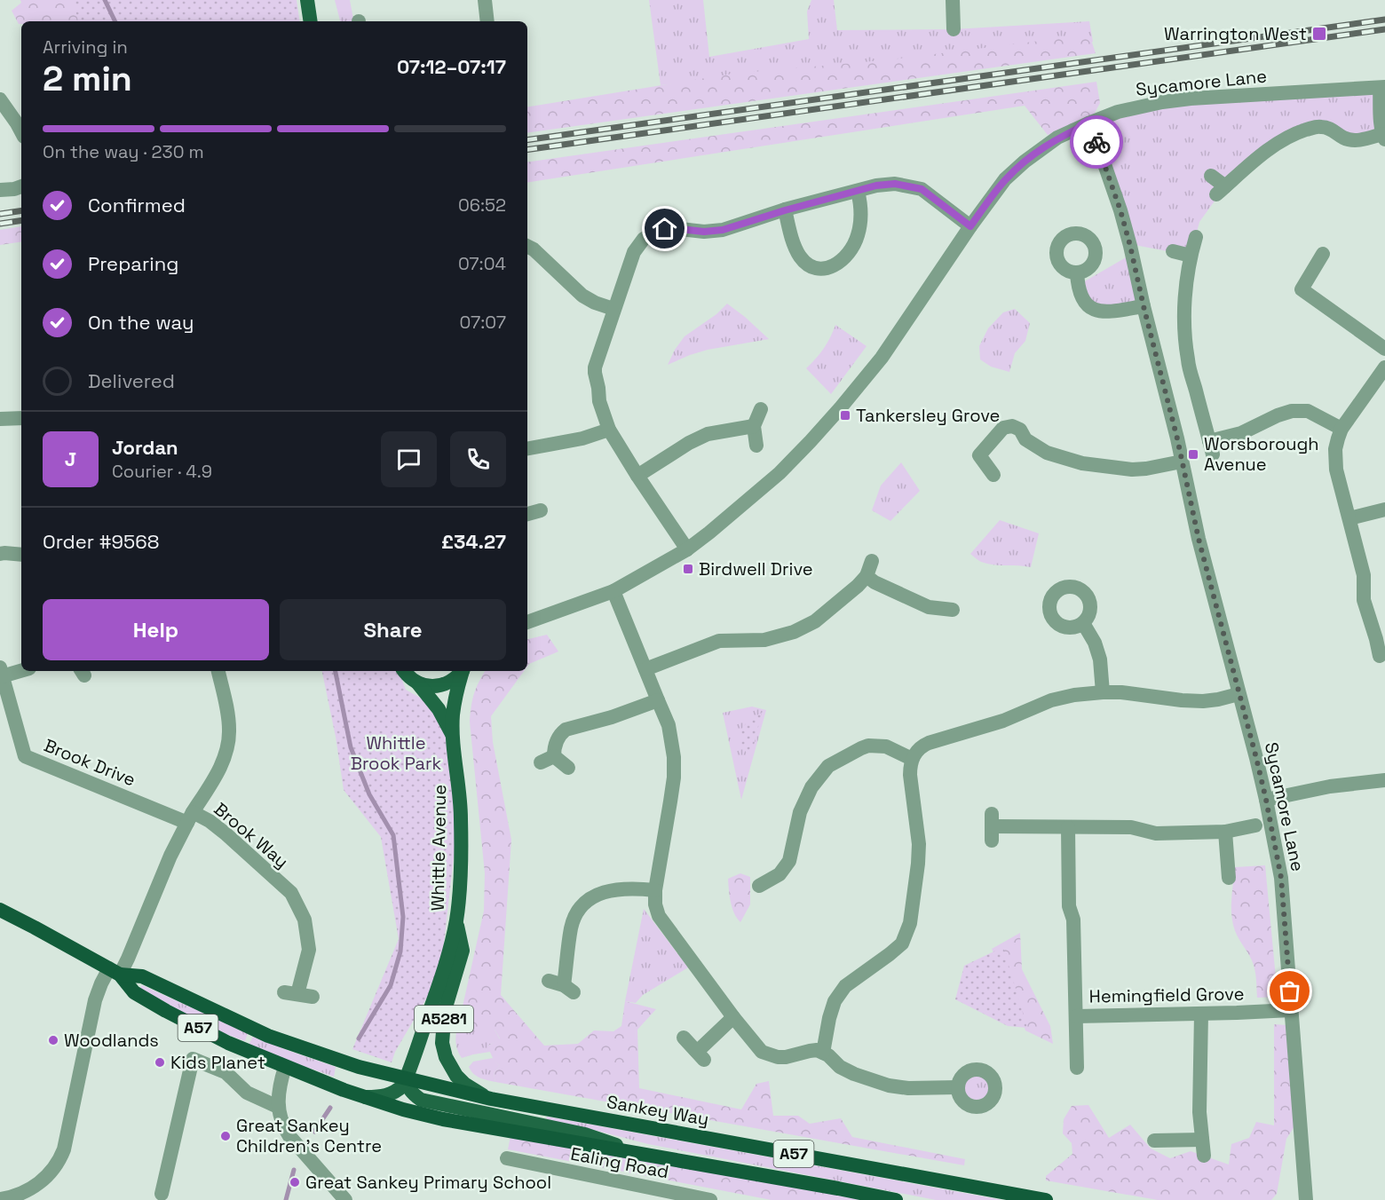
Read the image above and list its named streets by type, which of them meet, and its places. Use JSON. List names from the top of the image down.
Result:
{
  "streets": {
    "highway": ["A57", "Sankey Way"],
    "main road": ["Whittle Avenue", "A5281"],
    "street": [
      "Sycamore Lane",
      "Brook Drive",
      "Brook Way",
      "Hemingfield Grove",
      "Ealing Road"
    ]
  },
  "crossings": [
    ["Sycamore Lane", "Hemingfield Grove"],
    ["Brook Drive", "Brook Way"],
    ["Brook Way", "A57"],
    ["Brook Way", "Sankey Way"],
    ["Whittle Avenue", "A5281"],
    ["Whittle Avenue", "Sankey Way"],
    ["A5281", "Sankey Way"],
    ["A57", "Sankey Way"]
  ],
  "parks": ["Whittle Brook Park"],
  "places": {
    "transit": [
      "Warrington West",
      "Tankersley Grove",
      "Worsborough Avenue",
      "Birdwell Drive"
    ],
    "other": [
      "Woodlands",
      "Kids Planet",
      "Great Sankey Children's Centre",
      "Great Sankey Primary School"
    ]
  },
  "page": {
    "heading": ["2 min", "Arriving in", "07:12–07:17"],
    "panel": [
      "Jordan",
      "Courier · 4.9",
      "Order #9568",
      "£34.27"
    ],
    "bar": "On the way · 230 m",
    "list": [
      ["Confirmed", "06:52"],
      ["Preparing", "07:04"],
      ["On the way", "07:07"],
      "Delivered"
    ],
    "round": "J",
    "buttons": ["Help", "Share"]
  }
}
